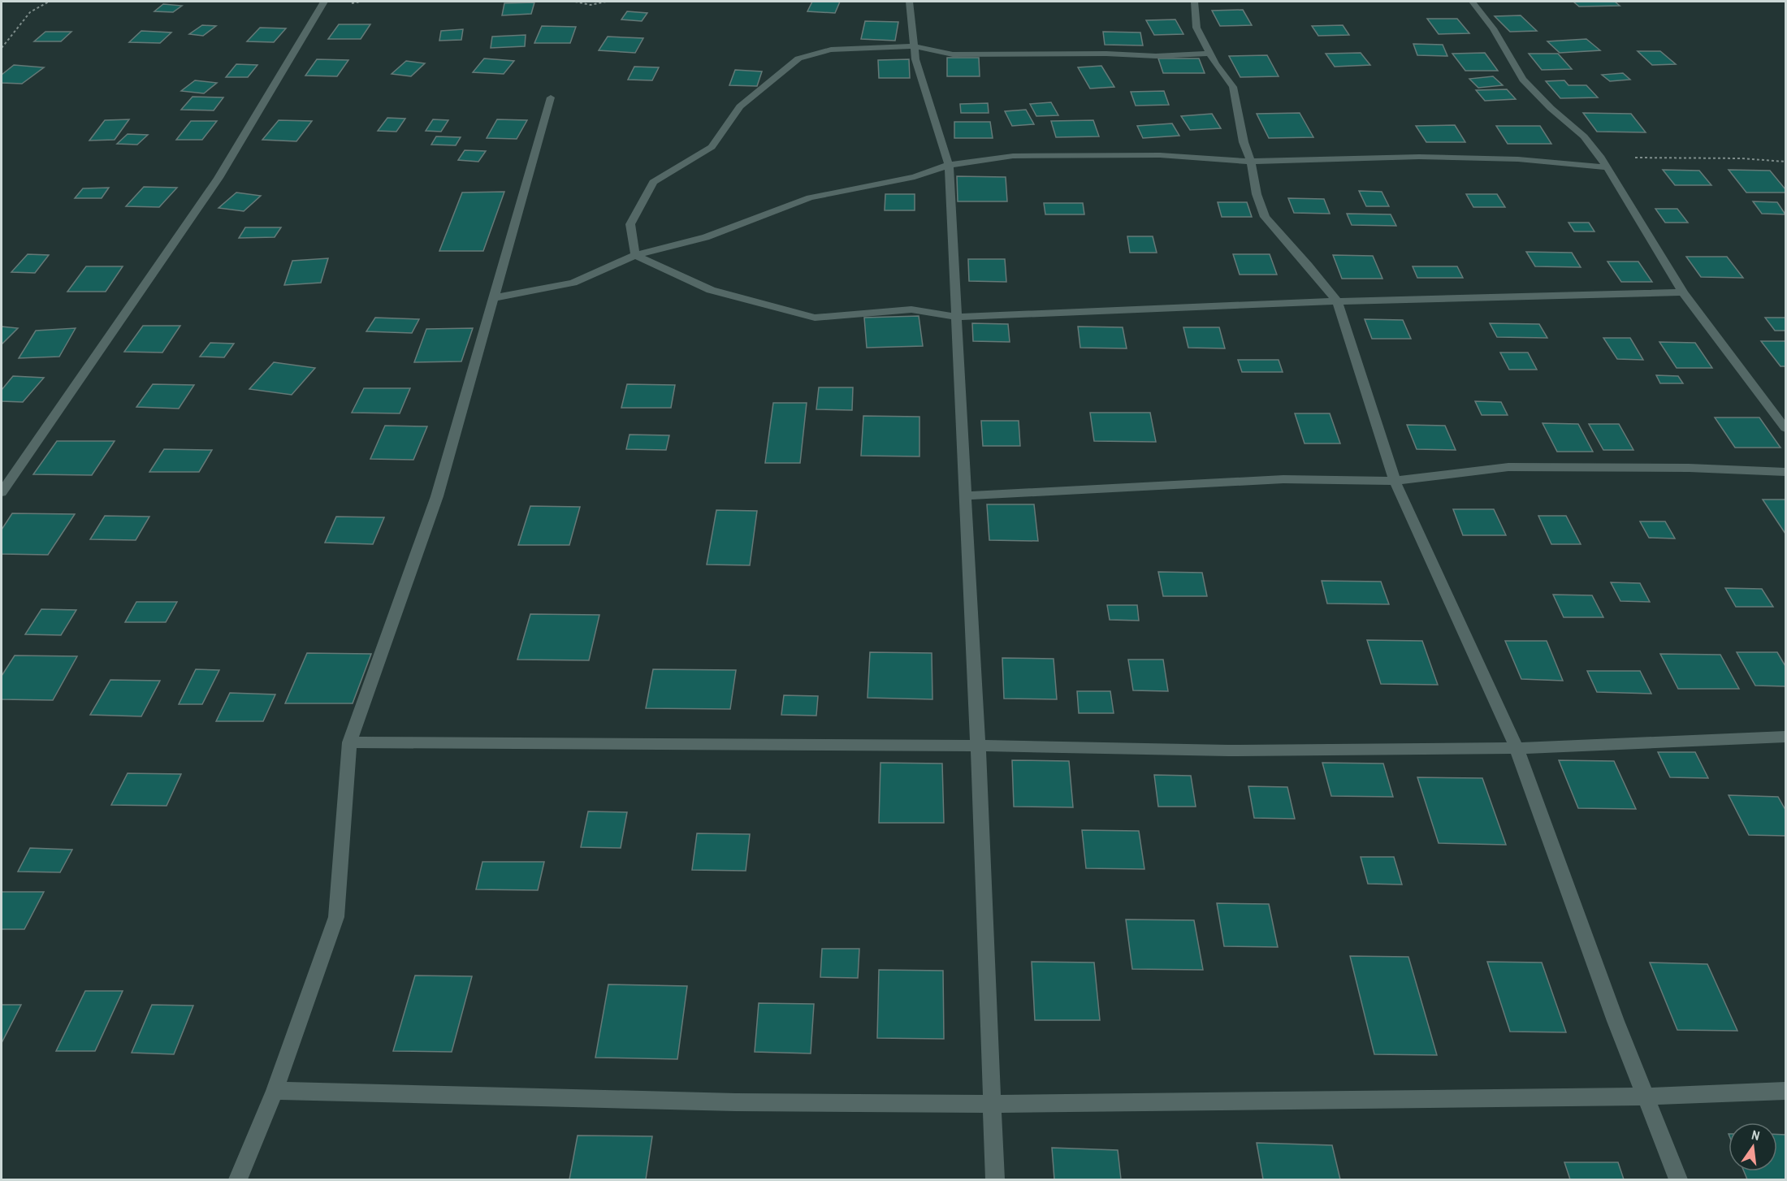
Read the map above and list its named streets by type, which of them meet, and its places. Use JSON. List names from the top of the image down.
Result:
{
  "north": "top"
}
